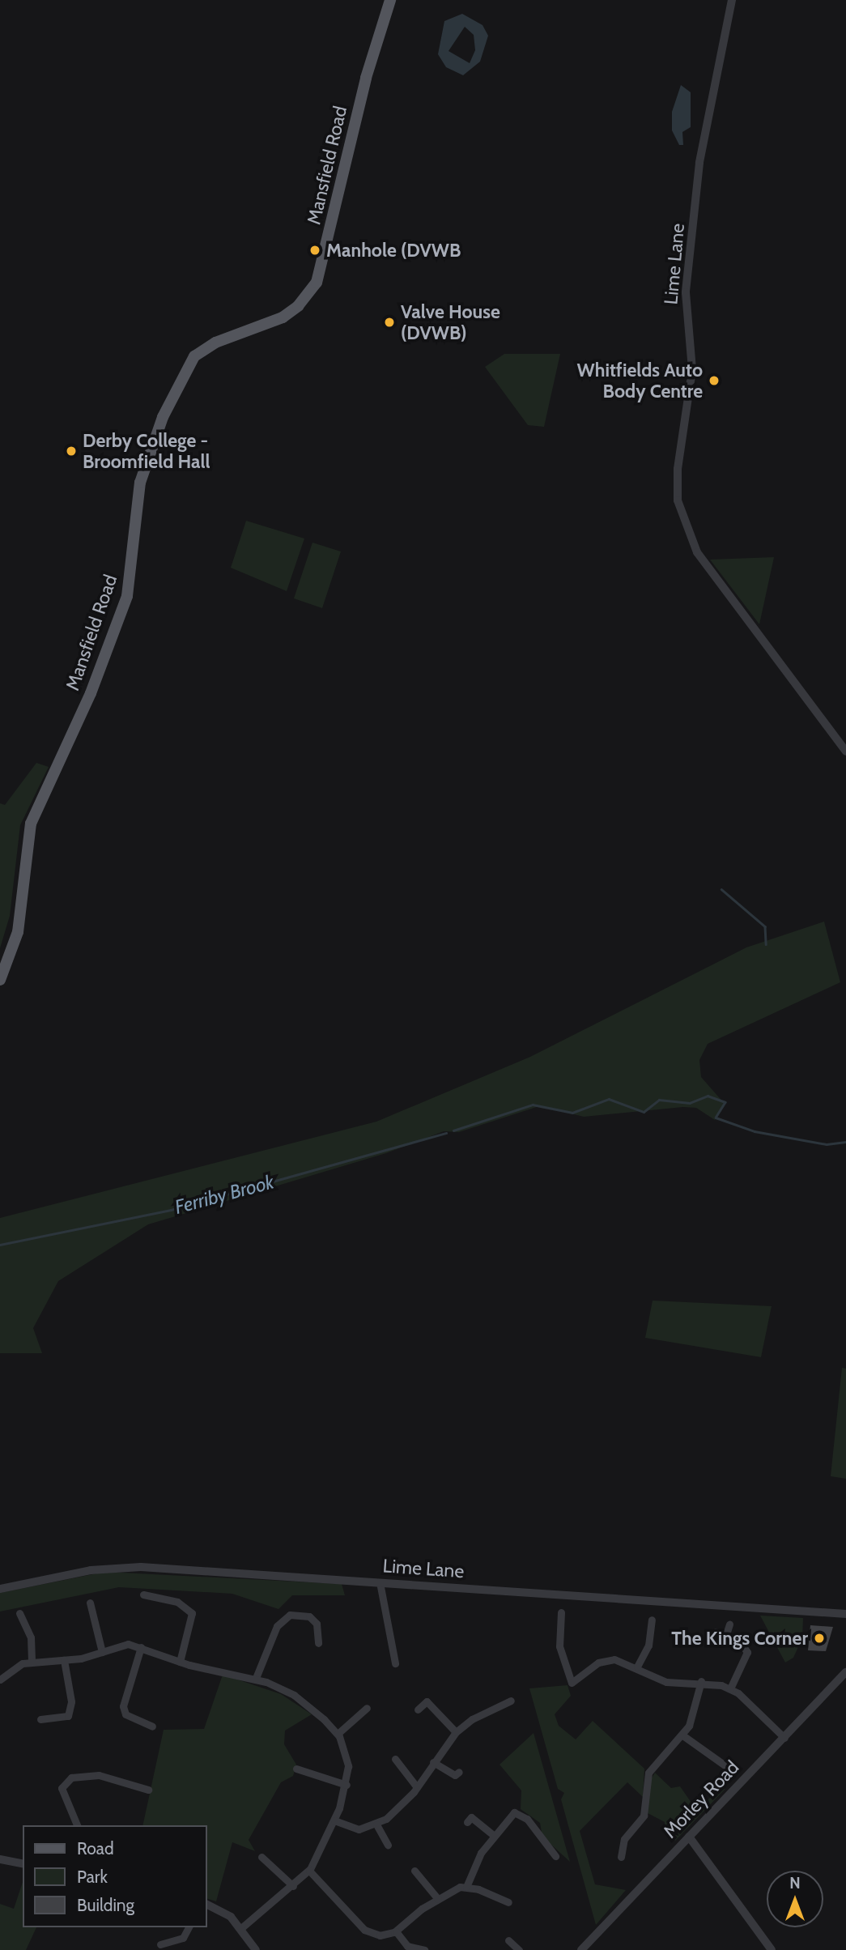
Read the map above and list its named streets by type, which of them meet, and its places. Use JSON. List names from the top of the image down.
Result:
{
  "streets": {
    "main road": ["Mansfield Road"],
    "street": ["Lime Lane", "Morley Road"]
  },
  "water": ["Ferriby Brook"],
  "places": [
    "Manhole (DVWB",
    "Valve House (DVWB)",
    "Whitfields Auto Body Centre",
    "Derby College - Broomfield Hall",
    "The Kings Corner"
  ],
  "legend": ["Road", "Park", "Building"],
  "north": "top"
}
